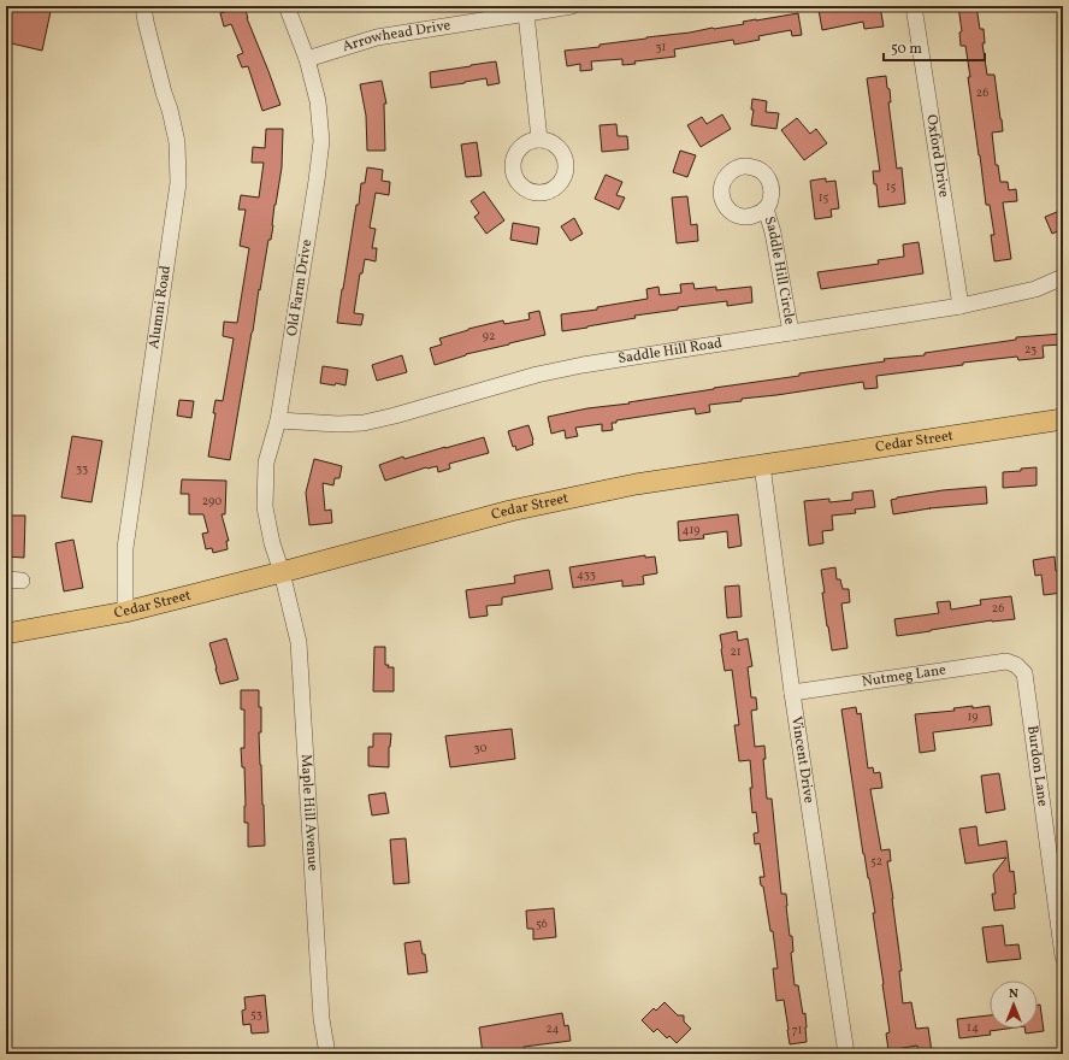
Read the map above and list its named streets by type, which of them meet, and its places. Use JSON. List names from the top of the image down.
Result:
{
  "streets": {
    "main road": ["Cedar Street"],
    "street": [
      "Arrowhead Drive",
      "Oxford Drive",
      "Saddle Hill Circle",
      "Old Farm Drive",
      "Alumni Road",
      "Saddle Hill Road",
      "Nutmeg Lane",
      "Vincent Drive",
      "Burdon Lane",
      "Maple Hill Avenue"
    ]
  },
  "crossings": [
    ["Arrowhead Drive", "Old Farm Drive"],
    ["Oxford Drive", "Saddle Hill Road"],
    ["Saddle Hill Circle", "Saddle Hill Road"],
    ["Old Farm Drive", "Saddle Hill Road"],
    ["Old Farm Drive", "Cedar Street"],
    ["Old Farm Drive", "Maple Hill Avenue"],
    ["Alumni Road", "Cedar Street"],
    ["Cedar Street", "Vincent Drive"],
    ["Cedar Street", "Maple Hill Avenue"],
    ["Nutmeg Lane", "Vincent Drive"],
    ["Nutmeg Lane", "Burdon Lane"]
  ],
  "house_numbers": [
    "31",
    "26",
    "15",
    "15",
    "92",
    "23",
    "33",
    "290",
    "419",
    "433",
    "26",
    "21",
    "19",
    "30",
    "52",
    "56",
    "53",
    "14",
    "24",
    "71"
  ],
  "scale_bar": "50 m",
  "north": "top"
}
